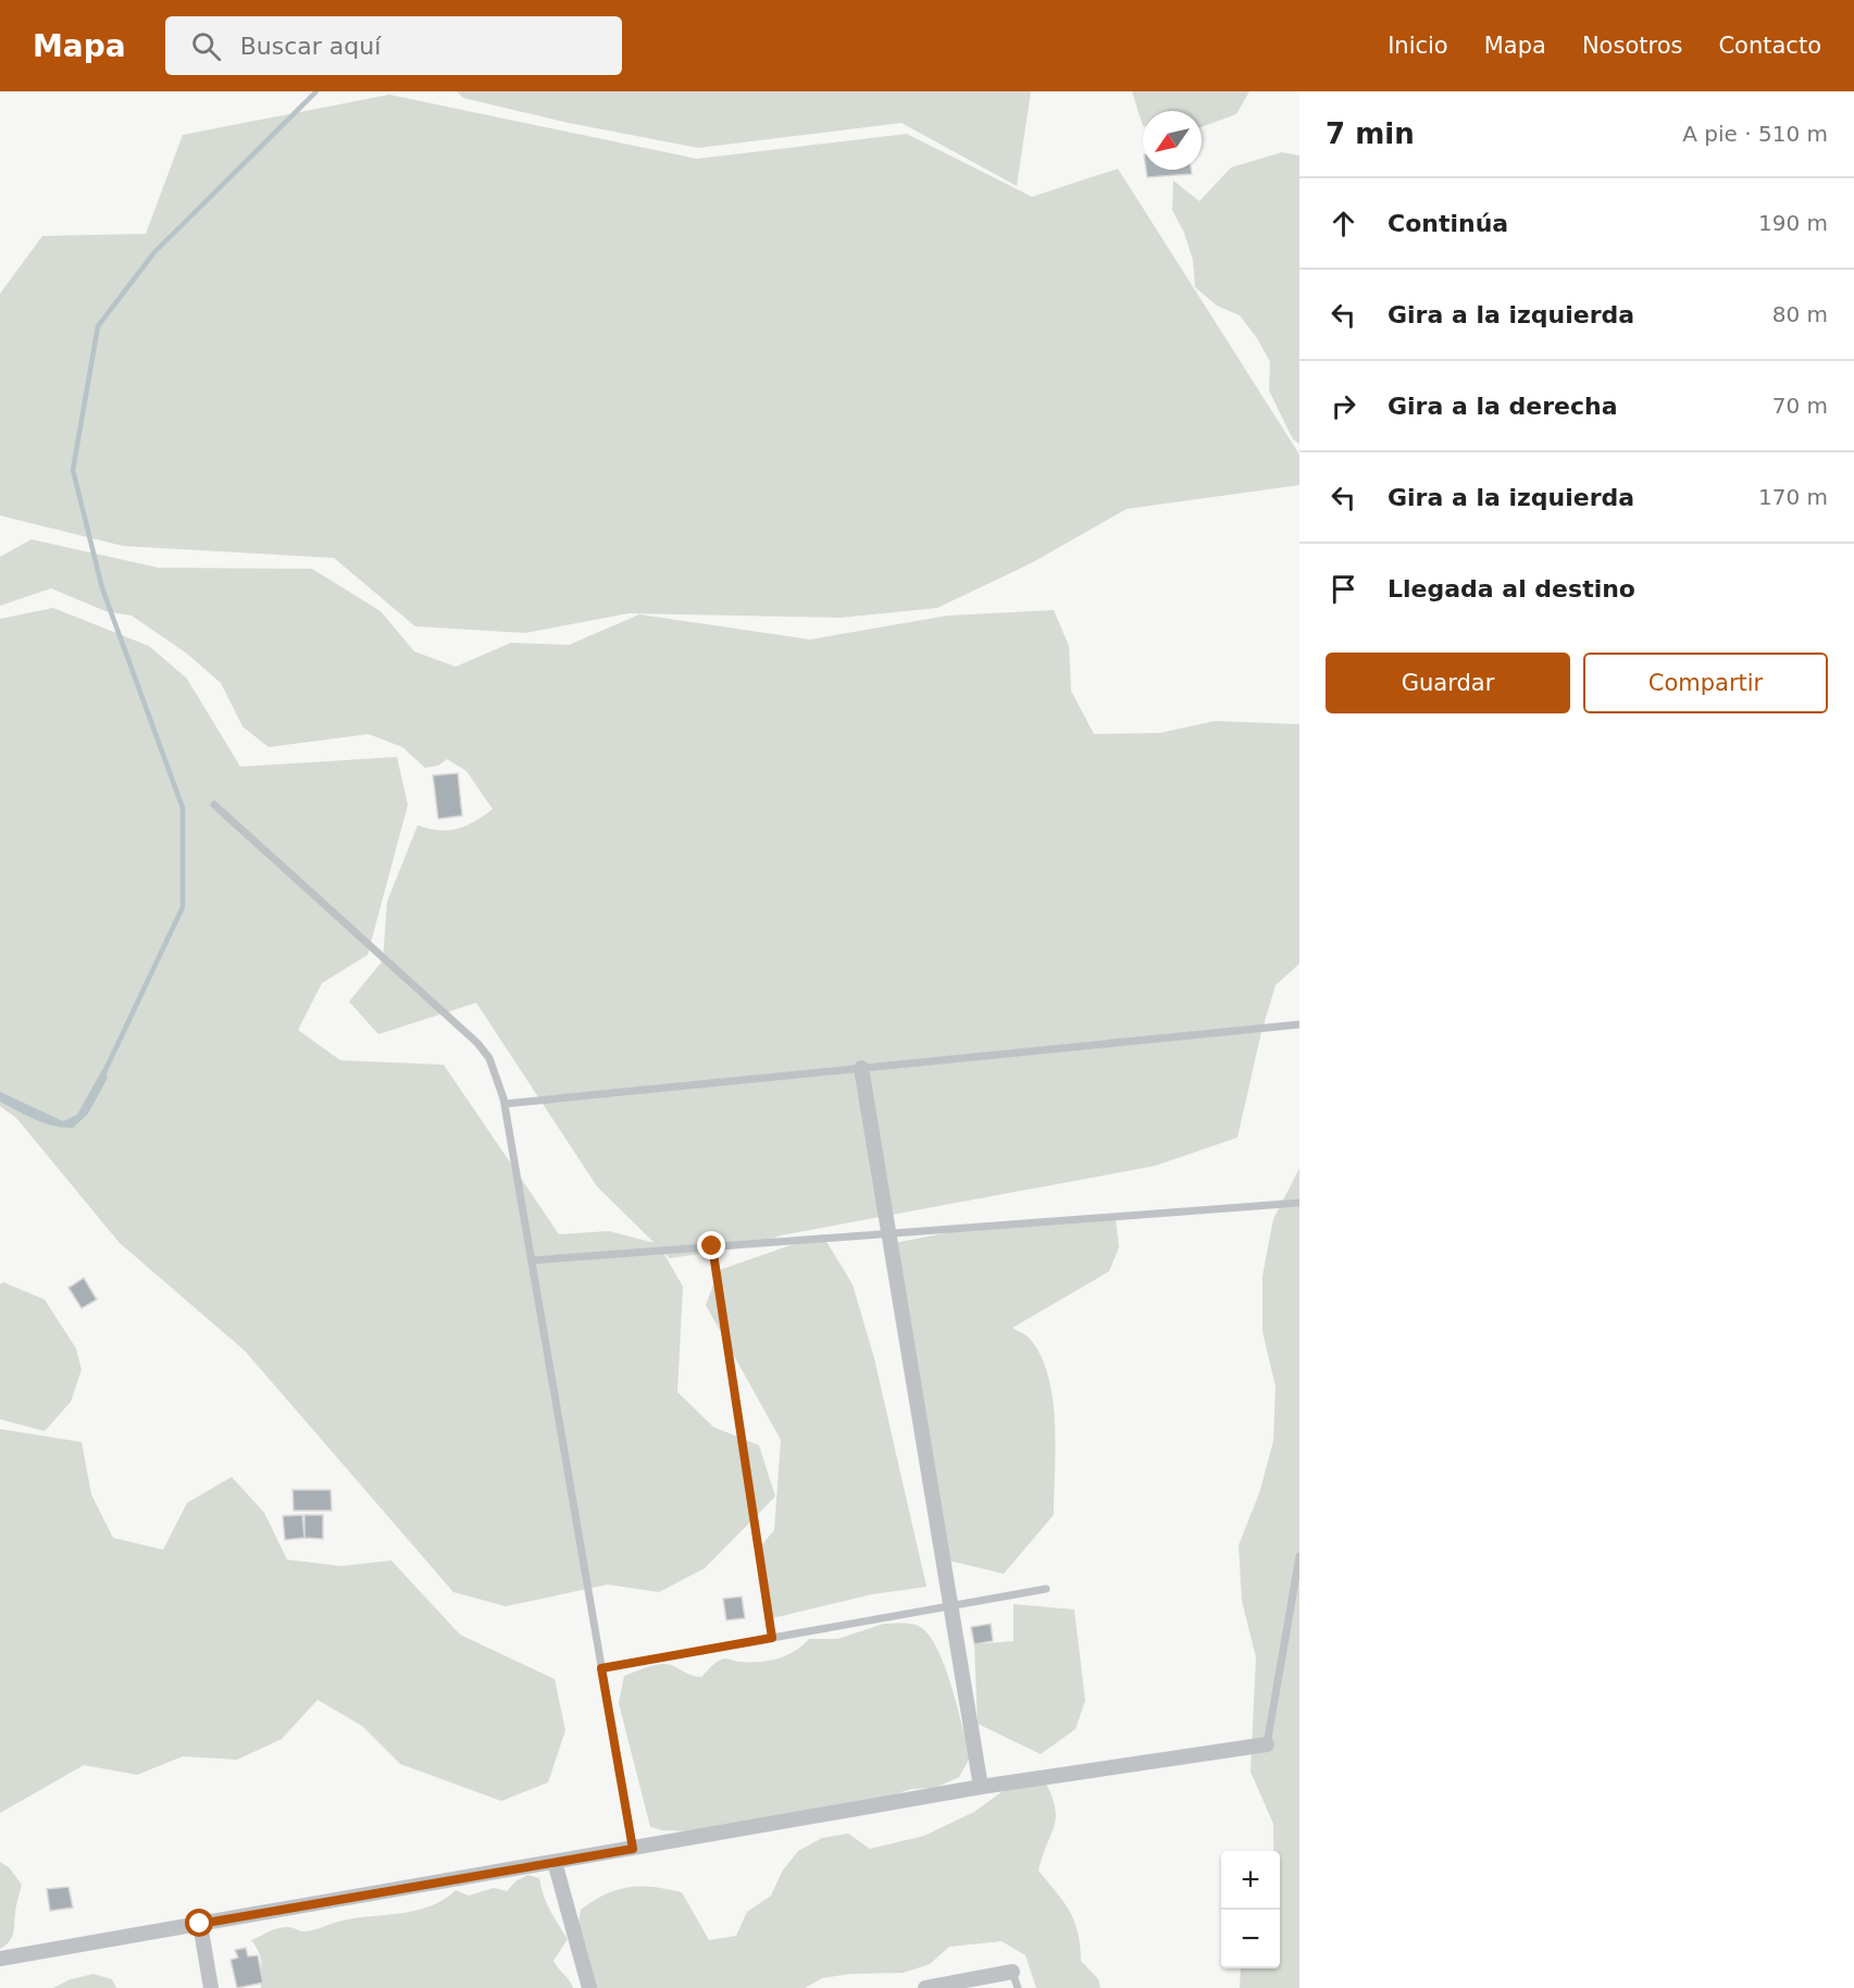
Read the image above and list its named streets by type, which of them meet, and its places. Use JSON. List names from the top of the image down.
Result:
{
  "north": "bottom left",
  "page": {
    "header": "Mapa",
    "search": "Buscar aquí",
    "nav": [
      "Inicio",
      "Mapa",
      "Nosotros",
      "Contacto"
    ],
    "heading": ["7 min", "A pie · 510 m"],
    "list": [
      ["Continúa", "190 m"],
      ["Gira a la izquierda", "80 m"],
      ["Gira a la derecha", "70 m"],
      ["Gira a la izquierda", "170 m"],
      "Llegada al destino"
    ],
    "buttons": ["Guardar", "Compartir"],
    "map_buttons": ["+", "−"]
  }
}
